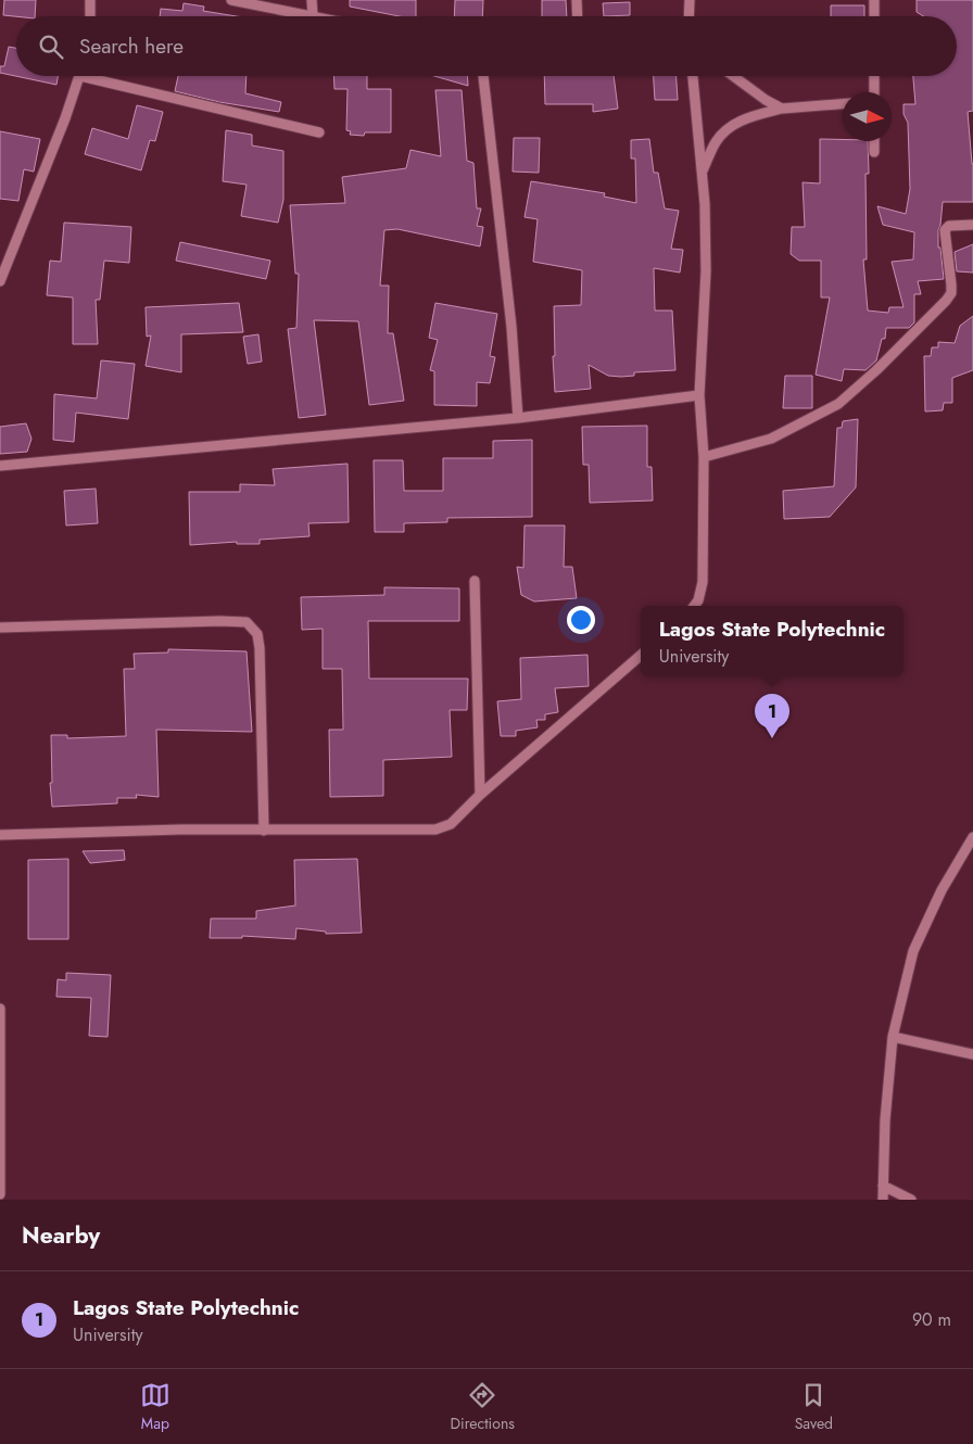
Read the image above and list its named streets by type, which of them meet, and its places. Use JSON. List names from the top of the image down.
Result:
{
  "north": "right",
  "page": {
    "search": "Search here",
    "popup": ["Lagos State Polytechnic", "University"],
    "pins": "1",
    "heading": "Nearby",
    "list": [
      {
        "mark": "1",
        "name": "Lagos State Polytechnic",
        "note": "University",
        "value": "90 m"
      }
    ],
    "nav": ["Map", "Directions", "Saved"]
  }
}
